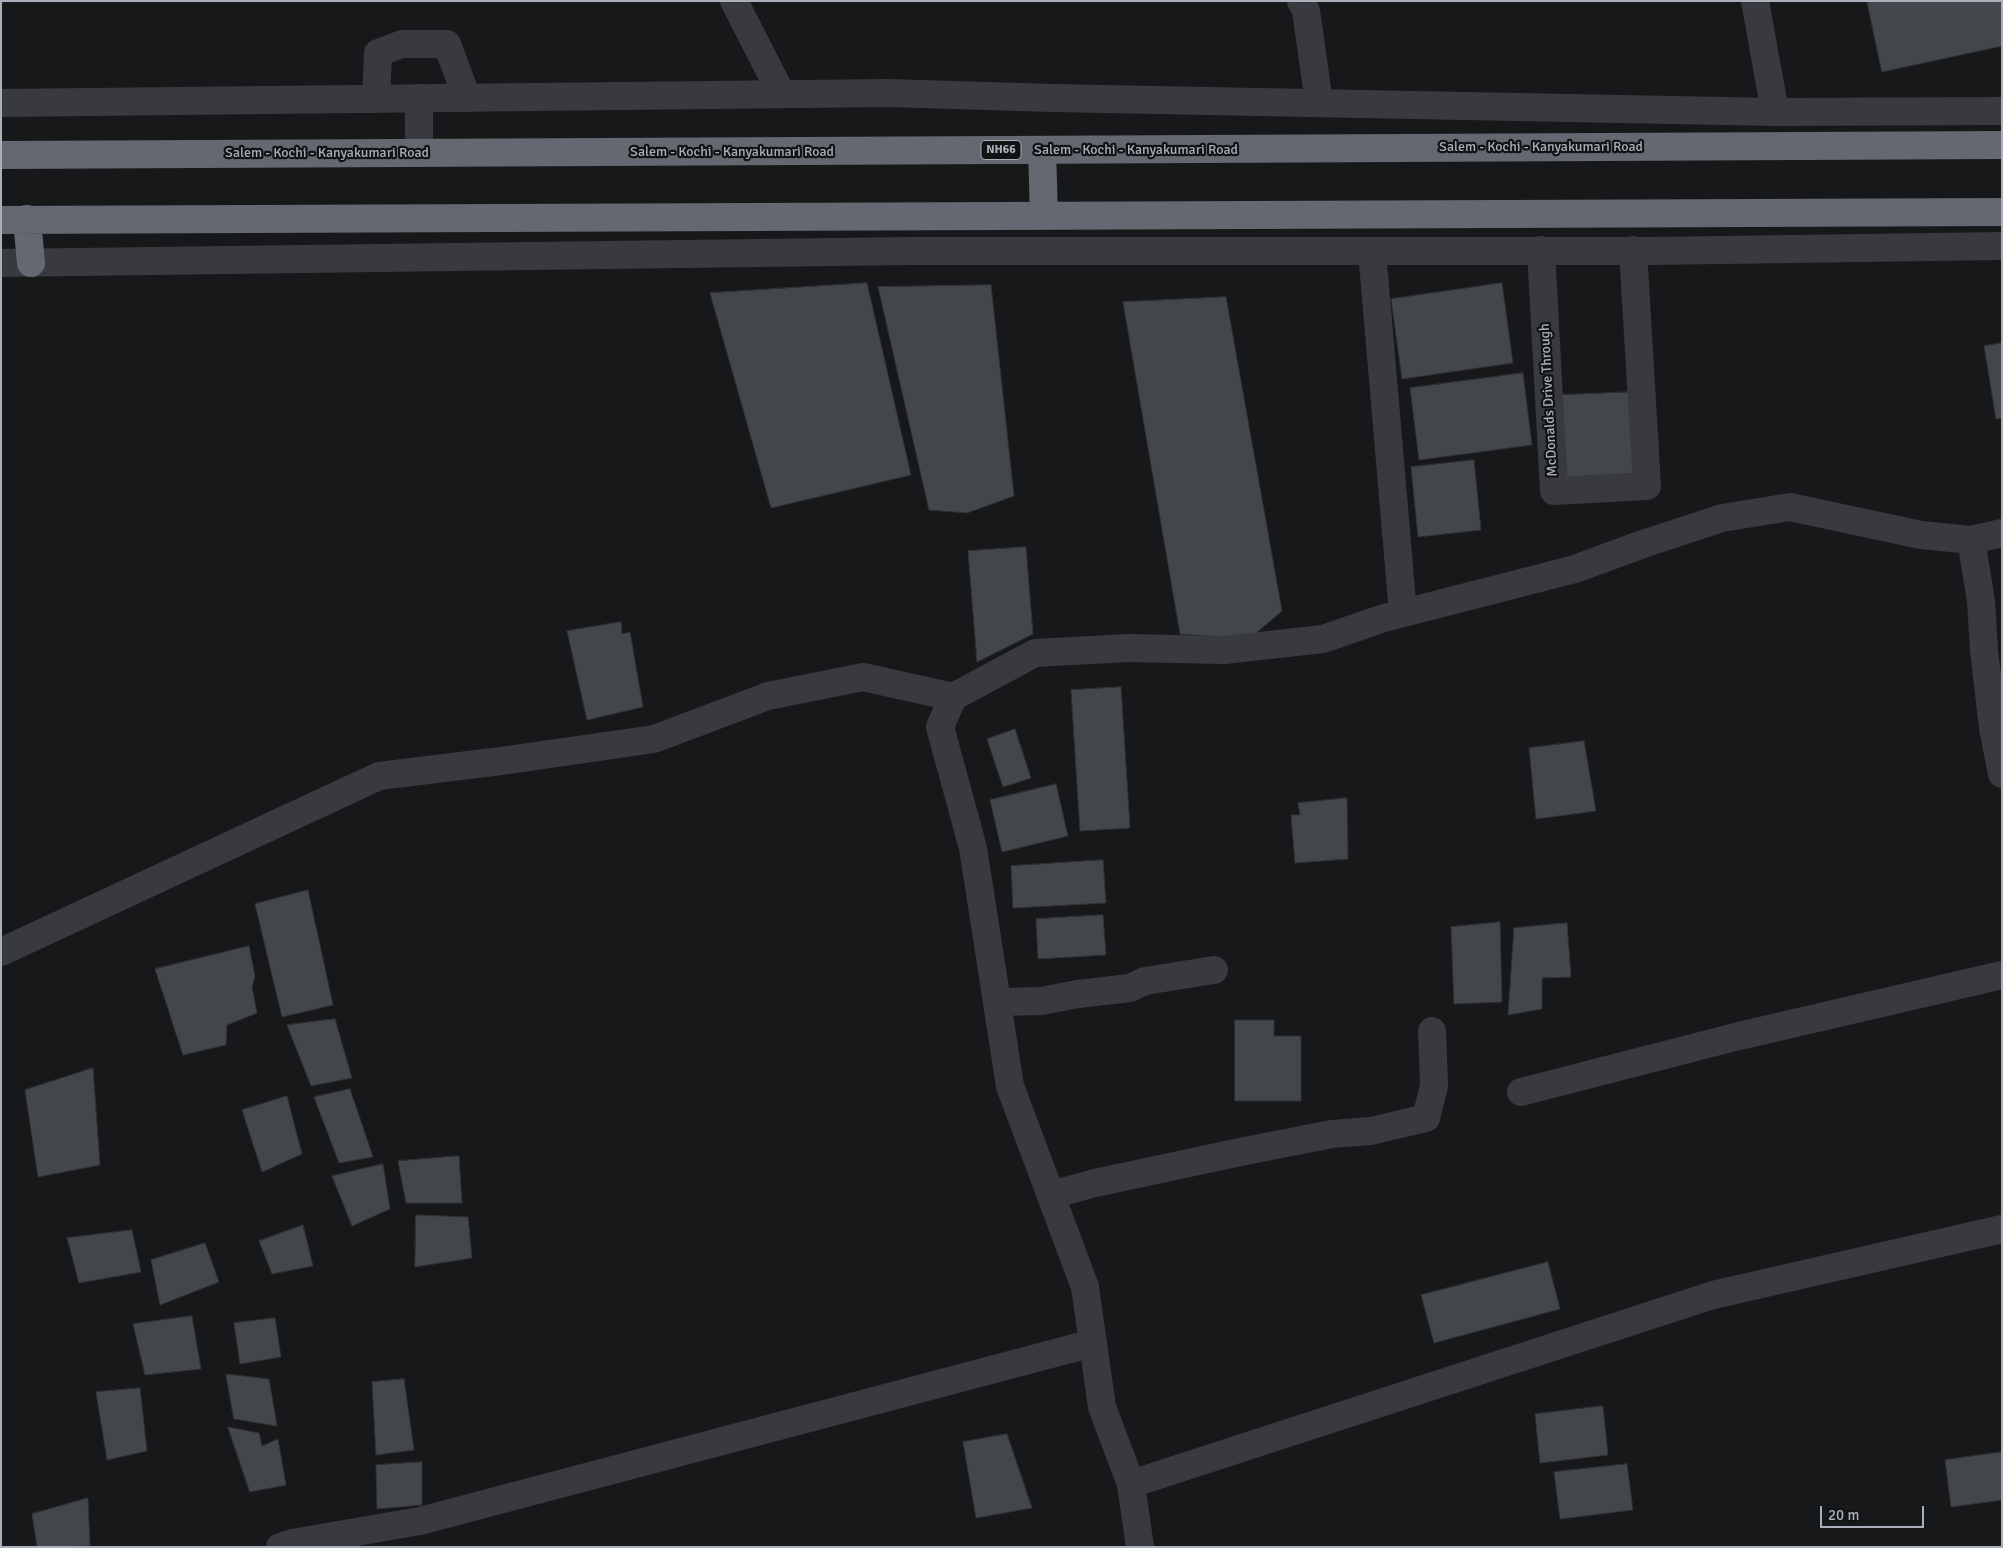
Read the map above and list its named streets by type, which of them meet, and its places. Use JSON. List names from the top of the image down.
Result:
{
  "streets": {
    "highway": ["Salem - Kochi - Kanyakumari Road", "NH66"],
    "street": ["McDonalds Drive Through"]
  },
  "scale_bar": "20 m"
}
